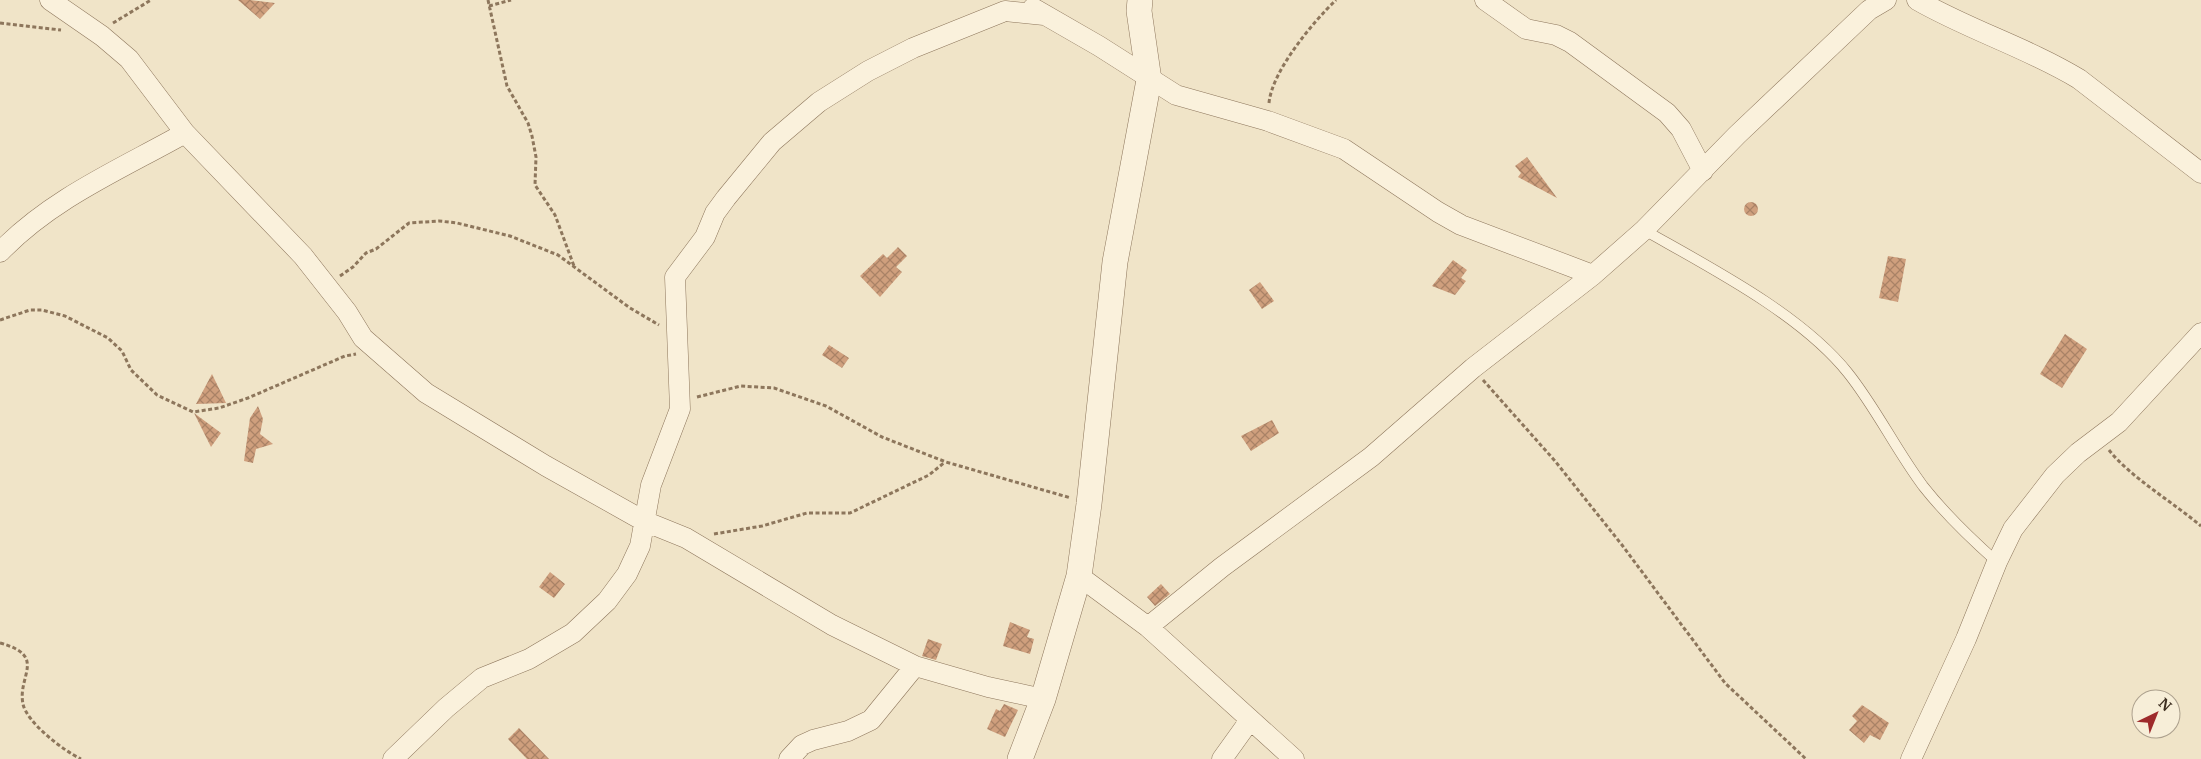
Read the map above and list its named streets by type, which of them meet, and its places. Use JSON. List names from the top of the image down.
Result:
{
  "north": "top right"
}
